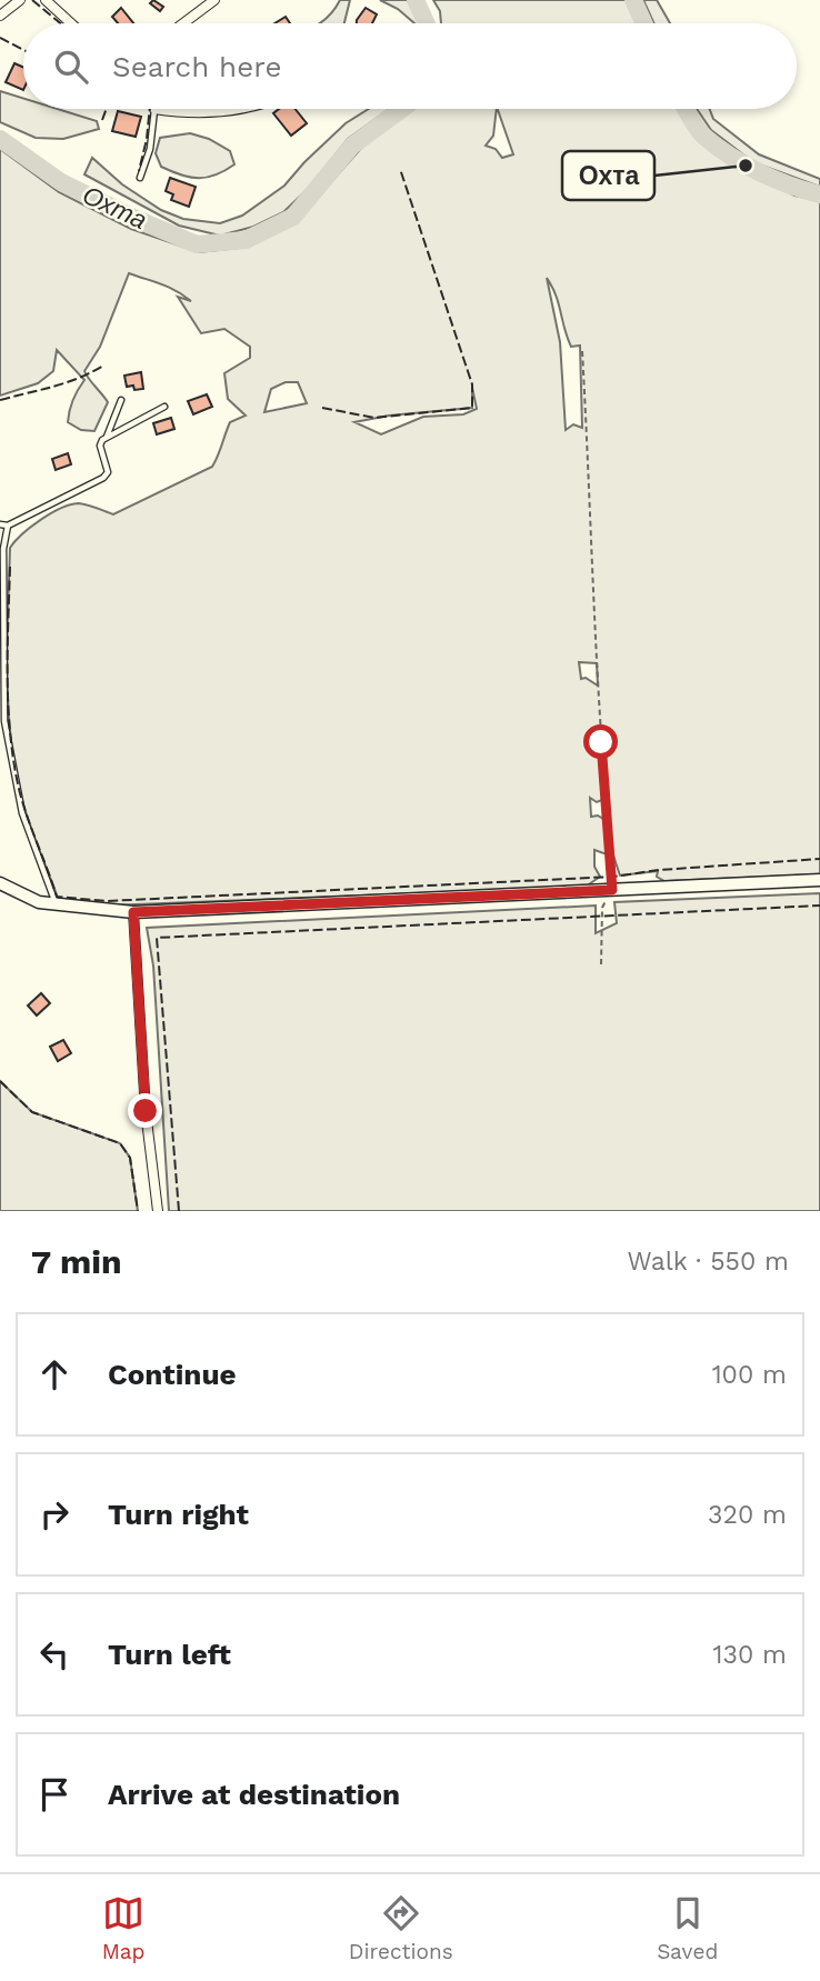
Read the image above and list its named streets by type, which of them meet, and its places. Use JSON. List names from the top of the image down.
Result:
{
  "water": ["Охта"],
  "places": ["Охта"],
  "page": {
    "search": "Search here",
    "heading": ["7 min", "Walk · 550 m"],
    "list": [
      ["Continue", "100 m"],
      ["Turn right", "320 m"],
      ["Turn left", "130 m"],
      "Arrive at destination"
    ],
    "nav": ["Map", "Directions", "Saved"]
  }
}
